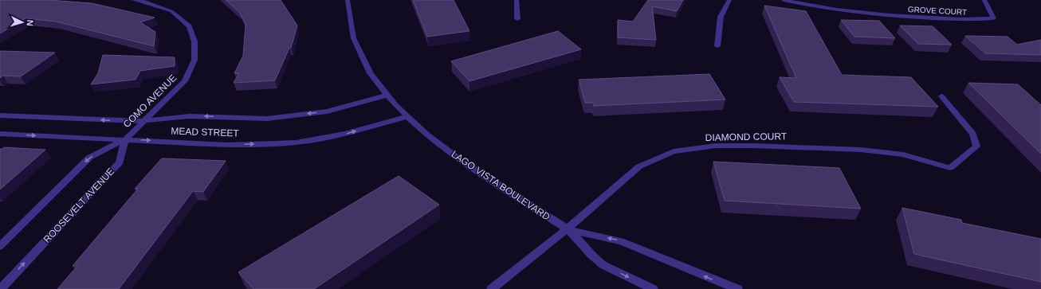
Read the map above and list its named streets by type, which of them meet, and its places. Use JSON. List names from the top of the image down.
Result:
{
  "streets": {
    "street": [
      "GROVE COURT",
      "COMO AVENUE",
      "MEAD STREET",
      "DIAMOND COURT",
      "LAGO VISTA BOULEVARD",
      "ROOSEVELT AVENUE"
    ]
  },
  "crossings": [
    ["COMO AVENUE", "MEAD STREET"],
    ["COMO AVENUE", "ROOSEVELT AVENUE"],
    ["MEAD STREET", "LAGO VISTA BOULEVARD"],
    ["MEAD STREET", "ROOSEVELT AVENUE"],
    ["DIAMOND COURT", "LAGO VISTA BOULEVARD"]
  ],
  "north": "right"
}
